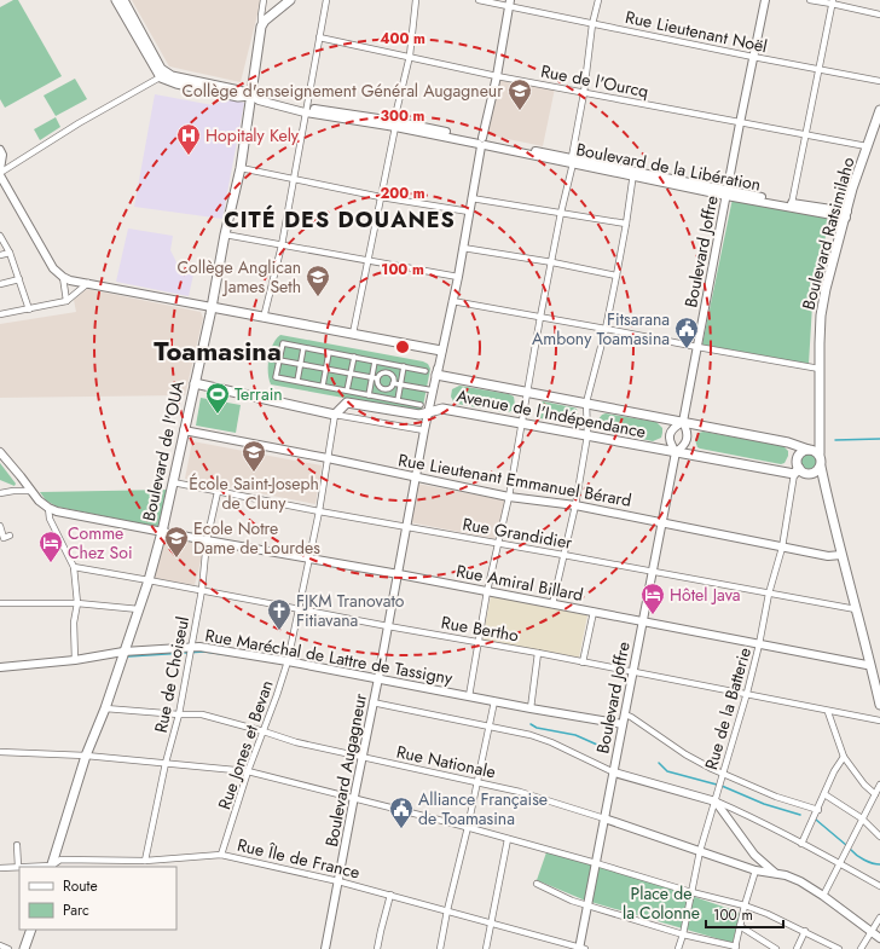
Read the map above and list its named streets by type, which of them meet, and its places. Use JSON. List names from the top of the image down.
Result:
{
  "streets": {
    "main road": [
      "Boulevard de la Libération",
      "Boulevard Ratsimilaho",
      "Avenue de l'Indépendance",
      "Boulevard de l'OUA"
    ],
    "street": [
      "Rue Lieutenant Noël",
      "Rue de l'Ourcq",
      "Boulevard Joffre",
      "Rue Lieutenant Emmanuel Bérard",
      "Rue Grandidier",
      "Rue Amiral Billard",
      "Rue Bertho",
      "Rue Maréchal de Lattre de Tassigny",
      "Rue de Choiseul",
      "Rue de la Batterie",
      "Rue Jones et Bevan",
      "Rue Nationale",
      "Boulevard Augagneur",
      "Rue Île de France"
    ]
  },
  "crossings": [
    ["Rue Lieutenant Noël", "Boulevard Joffre"],
    ["Rue Lieutenant Noël", "Boulevard Augagneur"],
    ["Rue de l'Ourcq", "Boulevard Ratsimilaho"],
    ["Rue de l'Ourcq", "Boulevard Joffre"],
    ["Rue de l'Ourcq", "Boulevard Augagneur"],
    ["Boulevard de la Libération", "Boulevard Ratsimilaho"],
    ["Boulevard de la Libération", "Boulevard Joffre"],
    ["Boulevard de la Libération", "Boulevard de l'OUA"],
    ["Boulevard de la Libération", "Boulevard Augagneur"],
    ["Boulevard Ratsimilaho", "Avenue de l'Indépendance"],
    ["Boulevard Ratsimilaho", "Rue de la Batterie"],
    ["Boulevard Joffre", "Avenue de l'Indépendance"],
    ["Boulevard Joffre", "Rue Lieutenant Emmanuel Bérard"],
    ["Boulevard Joffre", "Rue Grandidier"],
    ["Boulevard Joffre", "Rue Amiral Billard"],
    ["Boulevard Joffre", "Rue Bertho"],
    ["Boulevard Joffre", "Rue Maréchal de Lattre de Tassigny"],
    ["Boulevard Joffre", "Rue Nationale"],
    ["Boulevard Joffre", "Rue Île de France"],
    ["Avenue de l'Indépendance", "Rue de la Batterie"],
    ["Avenue de l'Indépendance", "Rue Jones et Bevan"],
    ["Avenue de l'Indépendance", "Boulevard Augagneur"],
    ["Boulevard de l'OUA", "Rue Lieutenant Emmanuel Bérard"],
    ["Boulevard de l'OUA", "Rue Grandidier"],
    ["Boulevard de l'OUA", "Rue Amiral Billard"],
    ["Boulevard de l'OUA", "Rue Bertho"],
    ["Boulevard de l'OUA", "Rue Maréchal de Lattre de Tassigny"],
    ["Boulevard de l'OUA", "Rue Nationale"],
    ["Boulevard de l'OUA", "Rue Île de France"],
    ["Rue Lieutenant Emmanuel Bérard", "Rue de la Batterie"],
    ["Rue Lieutenant Emmanuel Bérard", "Rue Jones et Bevan"],
    ["Rue Lieutenant Emmanuel Bérard", "Boulevard Augagneur"],
    ["Rue Grandidier", "Rue de Choiseul"],
    ["Rue Grandidier", "Rue de la Batterie"],
    ["Rue Grandidier", "Rue Jones et Bevan"],
    ["Rue Grandidier", "Boulevard Augagneur"],
    ["Rue Amiral Billard", "Rue de Choiseul"],
    ["Rue Amiral Billard", "Rue de la Batterie"],
    ["Rue Amiral Billard", "Rue Jones et Bevan"],
    ["Rue Amiral Billard", "Boulevard Augagneur"],
    ["Rue Bertho", "Rue de Choiseul"],
    ["Rue Bertho", "Rue de la Batterie"],
    ["Rue Bertho", "Rue Jones et Bevan"],
    ["Rue Bertho", "Boulevard Augagneur"],
    ["Rue Maréchal de Lattre de Tassigny", "Rue de Choiseul"],
    ["Rue Maréchal de Lattre de Tassigny", "Rue Jones et Bevan"],
    ["Rue Maréchal de Lattre de Tassigny", "Boulevard Augagneur"],
    ["Rue de Choiseul", "Rue Nationale"],
    ["Rue de Choiseul", "Rue Île de France"],
    ["Rue de la Batterie", "Rue Nationale"],
    ["Rue Jones et Bevan", "Rue Nationale"],
    ["Rue Jones et Bevan", "Rue Île de France"],
    ["Rue Nationale", "Boulevard Augagneur"],
    ["Boulevard Augagneur", "Rue Île de France"]
  ],
  "districts": ["CITÉ DES DOUANES", "Toamasina"],
  "parks": ["Place de la Colonne"],
  "places": {
    "school or university": [
      "Collège d'enseignement Général Augagneur",
      "Collège Anglican James Seth",
      "École Saint-Joseph de Cluny",
      "Ecole Notre Dame de Lourdes"
    ],
    "hospital": ["Hopitaly Kely"],
    "public building": ["Fitsarana Ambony Toamasina", "Alliance Française de Toamasina"],
    "sports": ["Terrain"],
    "hotel": ["Comme Chez Soi", "Hôtel Java"],
    "church": ["FJKM Tranovato Fitiavana"]
  },
  "legend": ["Route", "Parc"],
  "scale_bar": "100 m",
  "rings": [
    "400 m",
    "300 m",
    "200 m",
    "100 m"
  ]
}
